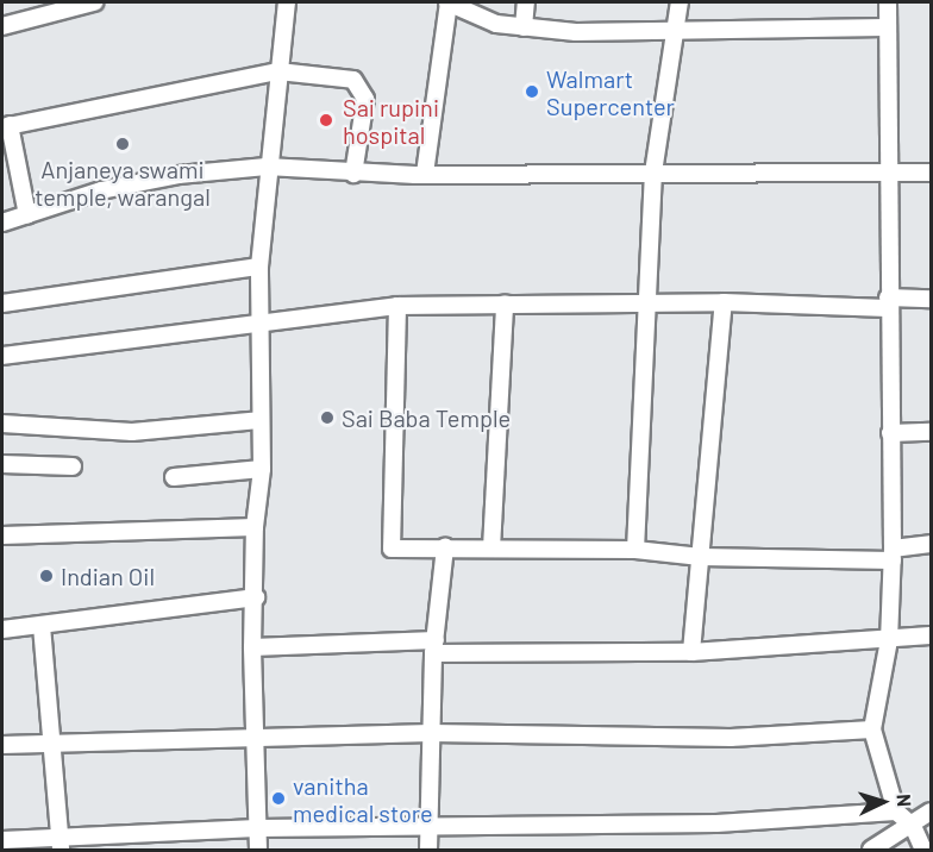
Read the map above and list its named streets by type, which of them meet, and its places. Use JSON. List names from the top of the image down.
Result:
{
  "places": [
    "Walmart Supercenter",
    "Sai rupini hospital",
    "Anjaneya swami temple, warangal",
    "Sai Baba Temple",
    "Indian Oil",
    "vanitha medical store"
  ],
  "north": "right"
}
